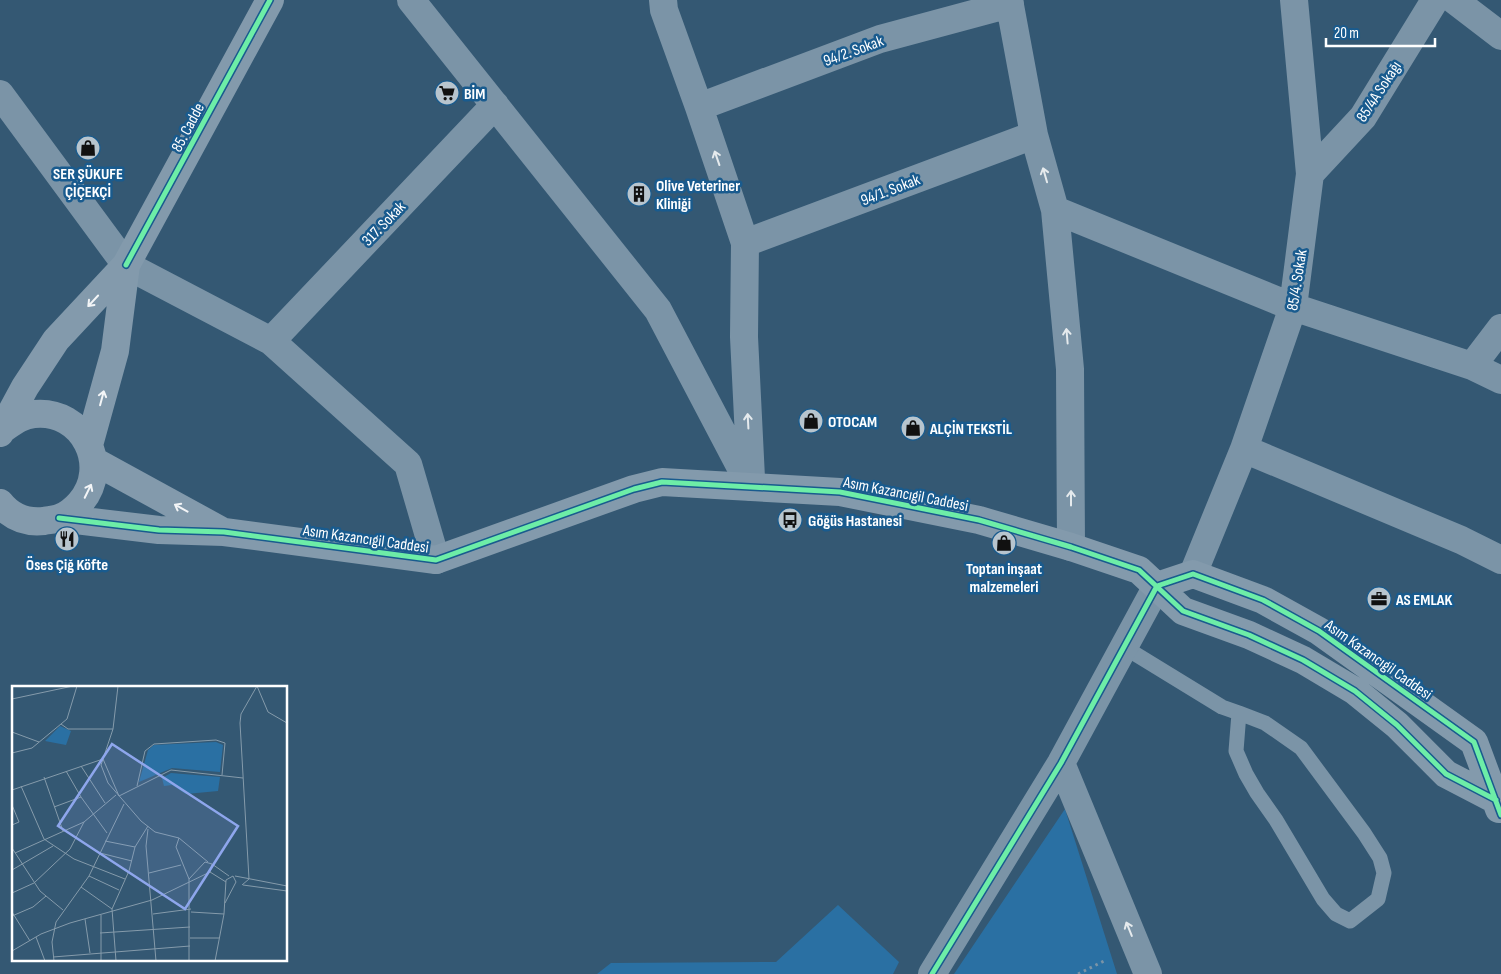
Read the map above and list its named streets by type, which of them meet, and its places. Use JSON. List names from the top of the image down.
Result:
{
  "streets": {
    "street": [
      "94/2. Sokak",
      "85/4A Sokağı",
      "85. Cadde",
      "94/1. Sokak",
      "317. Sokak",
      "85/4. Sokak",
      "Asım Kazancıgil Caddesi"
    ]
  },
  "crossings": [
    ["85/4A Sokağı", "85/4. Sokak"],
    ["85/4. Sokak", "Asım Kazancıgil Caddesi"]
  ],
  "places": {
    "supermarket": ["BİM"],
    "shop": [
      "SER ŞÜKUFE ÇİÇEKÇİ",
      "OTOCAM",
      "ALÇİN TEKSTİL",
      "Toptan inşaat malzemeleri"
    ],
    "building": ["Olive Veteriner Kliniği"],
    "bus stop": ["Göğüs Hastanesi"],
    "restaurant": ["Öses Çiğ Köfte"],
    "office": ["AS EMLAK"]
  },
  "scale_bar": "20 m"
}
